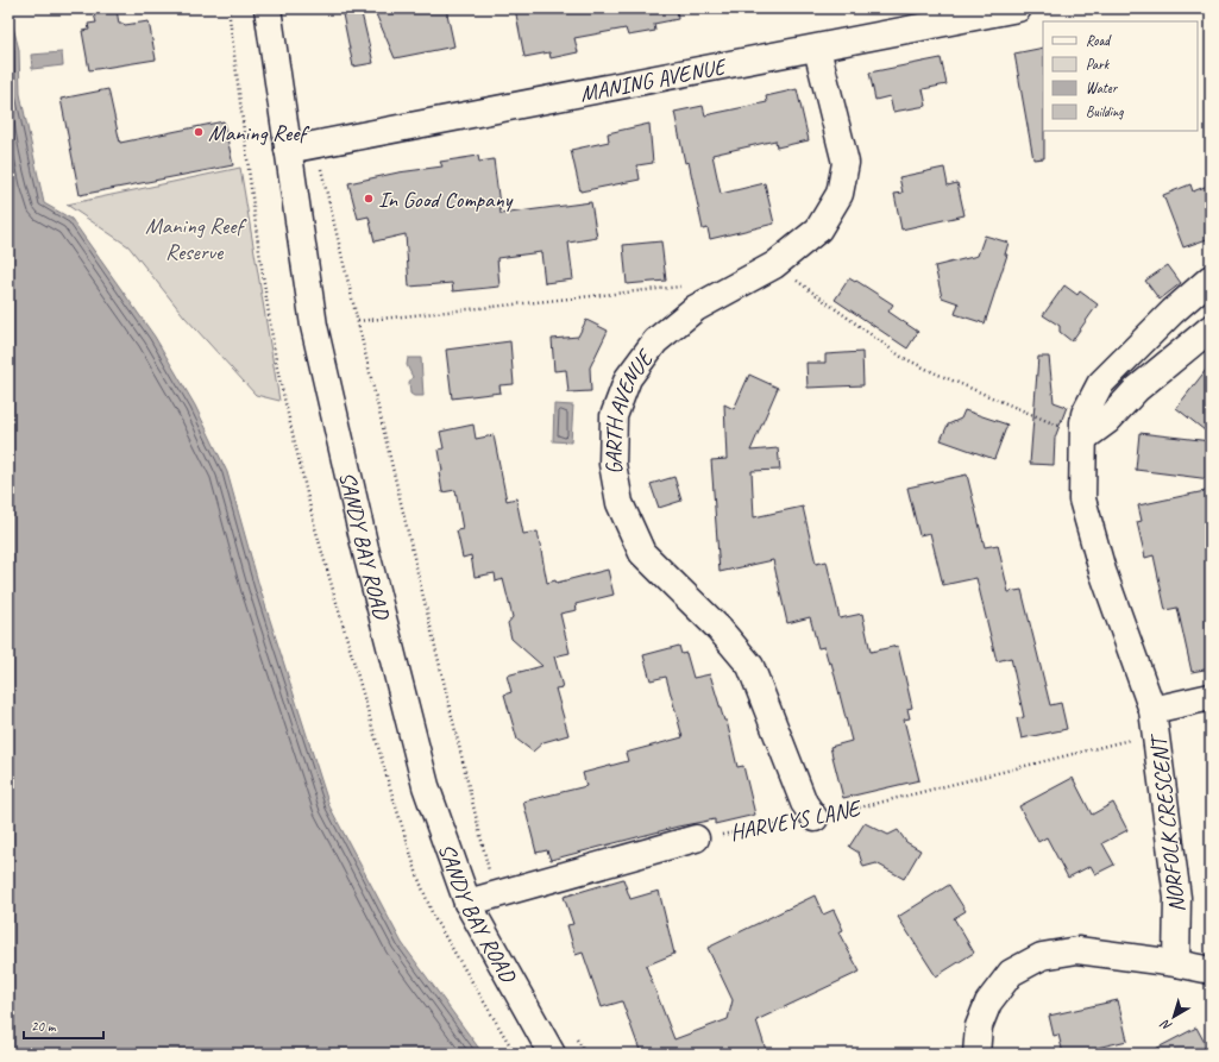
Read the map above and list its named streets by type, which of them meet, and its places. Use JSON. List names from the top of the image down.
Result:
{
  "streets": {
    "street": [
      "MANING AVENUE",
      "GARTH AVENUE",
      "SANDY BAY ROAD",
      "NORFOLK CRESCENT"
    ],
    "path": ["HARVEYS LANE"]
  },
  "crossings": [
    ["MANING AVENUE", "GARTH AVENUE"],
    ["MANING AVENUE", "SANDY BAY ROAD"],
    ["GARTH AVENUE", "HARVEYS LANE"]
  ],
  "parks": ["Maning Reef Reserve"],
  "places": ["Maning Reef", "In Good Company"],
  "legend": [
    "Road",
    "Park",
    "Water",
    "Building"
  ],
  "scale_bar": "20 m",
  "north": "bottom left"
}
